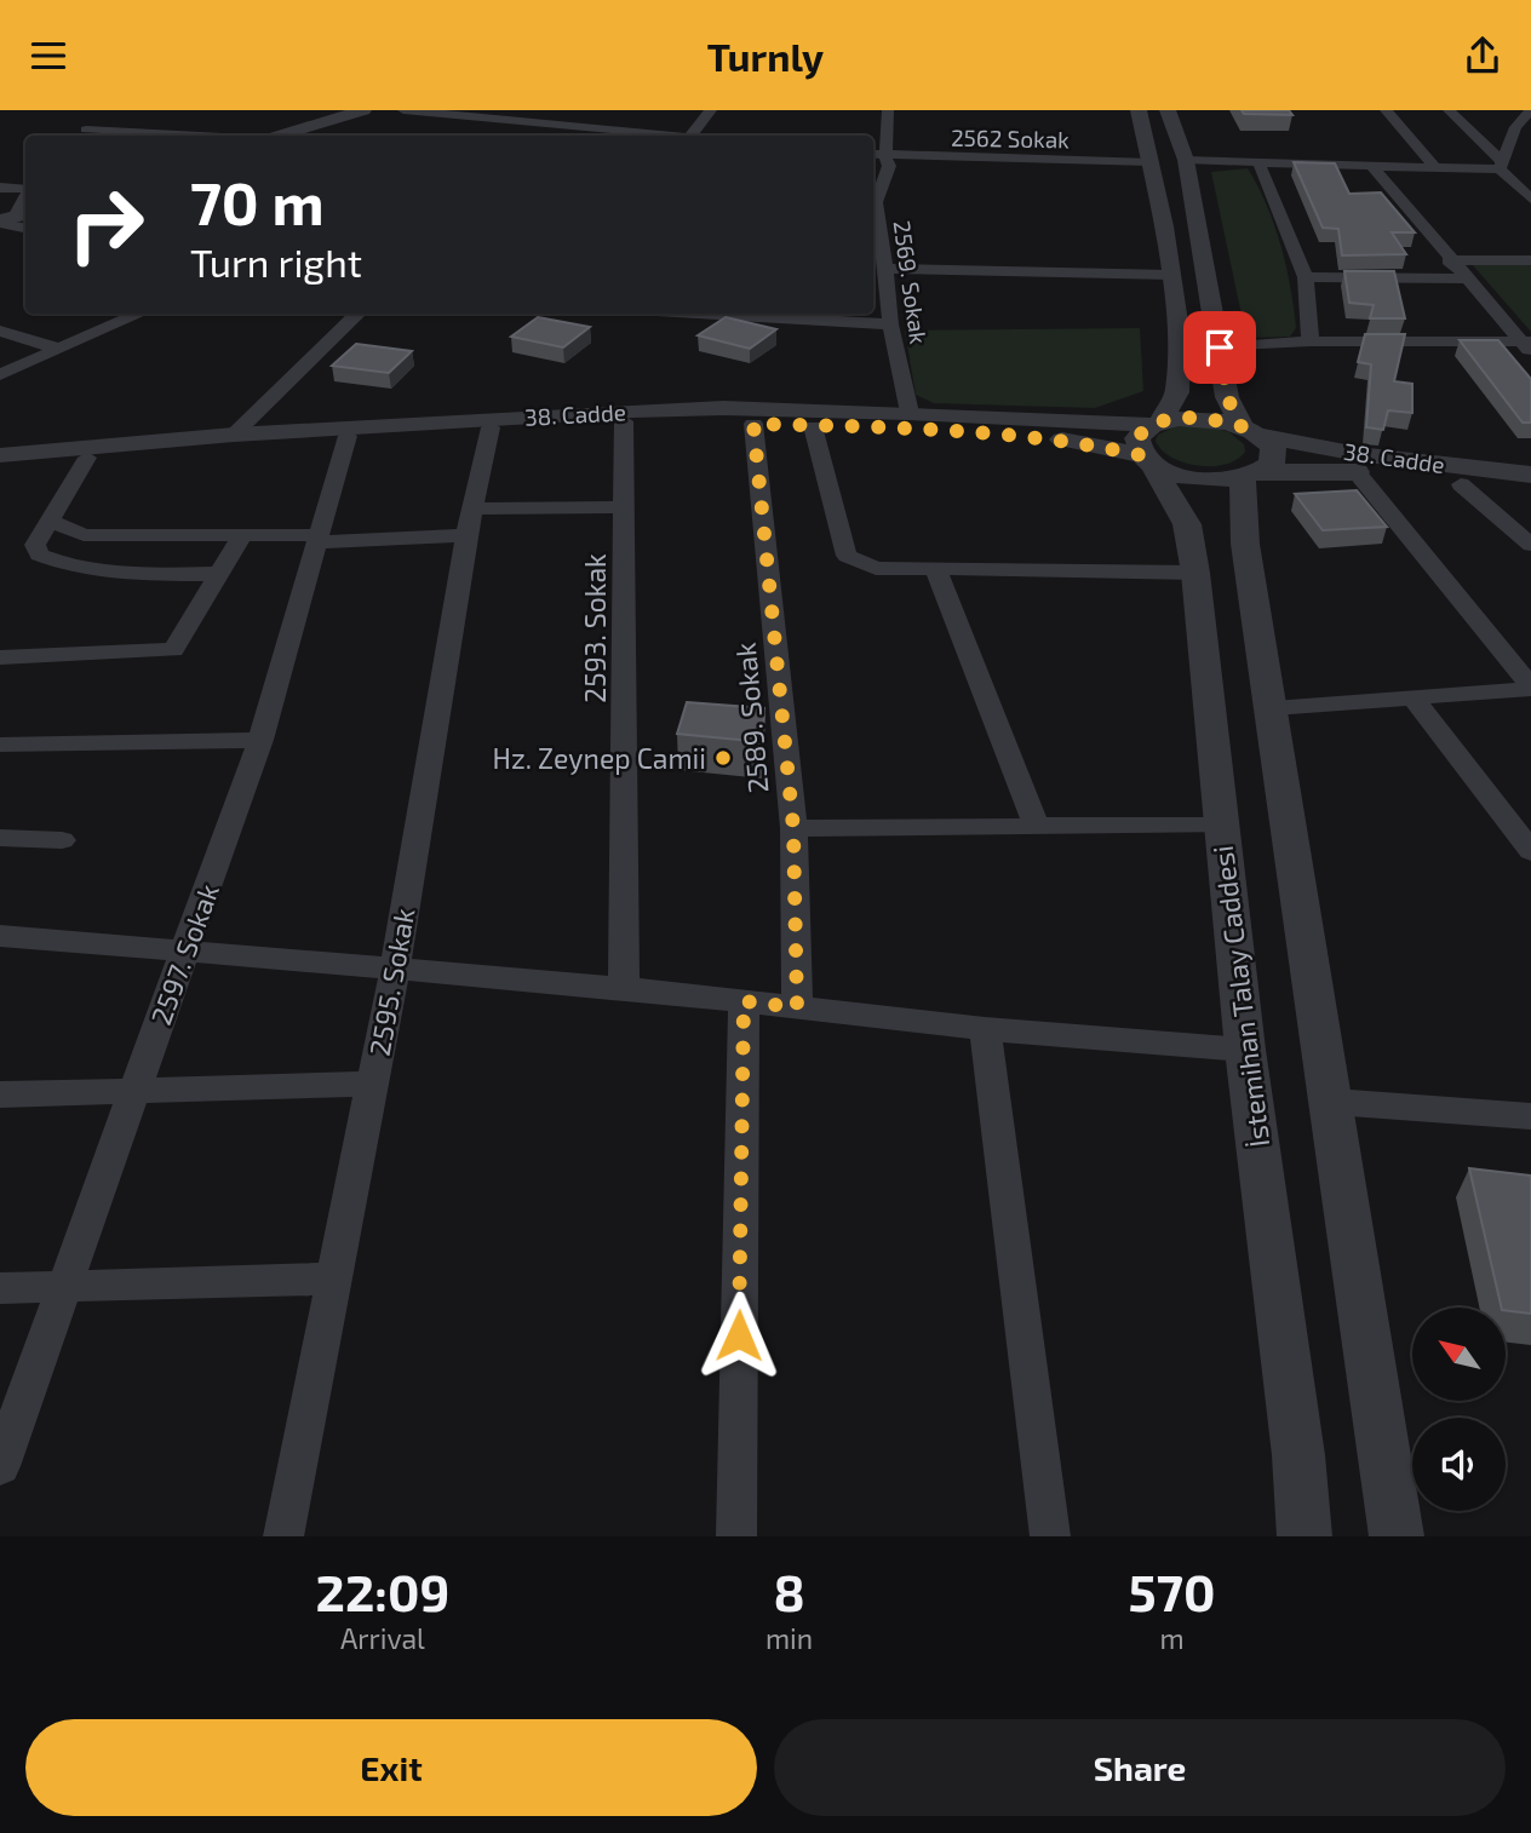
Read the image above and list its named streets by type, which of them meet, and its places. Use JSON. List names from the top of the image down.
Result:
{
  "streets": {
    "street": [
      "2562 Sokak",
      "2569. Sokak",
      "38. Cadde",
      "2593. Sokak",
      "2589. Sokak",
      "2597. Sokak",
      "2595. Sokak",
      "İstemihan Talay Caddesi"
    ]
  },
  "crossings": [
    ["2562 Sokak", "2569. Sokak"],
    ["2569. Sokak", "38. Cadde"],
    ["38. Cadde", "2593. Sokak"],
    ["38. Cadde", "2589. Sokak"],
    ["38. Cadde", "2597. Sokak"],
    ["38. Cadde", "2595. Sokak"],
    ["38. Cadde", "İstemihan Talay Caddesi"]
  ],
  "places": ["Hz. Zeynep Camii"],
  "north": "top left",
  "page": {
    "header": "Turnly",
    "turn": ["70 m", "Turn right"],
    "eta": [
      "22:09",
      "Arrival",
      "8",
      "min",
      "570",
      "m"
    ],
    "buttons": ["Exit", "Share"]
  }
}
